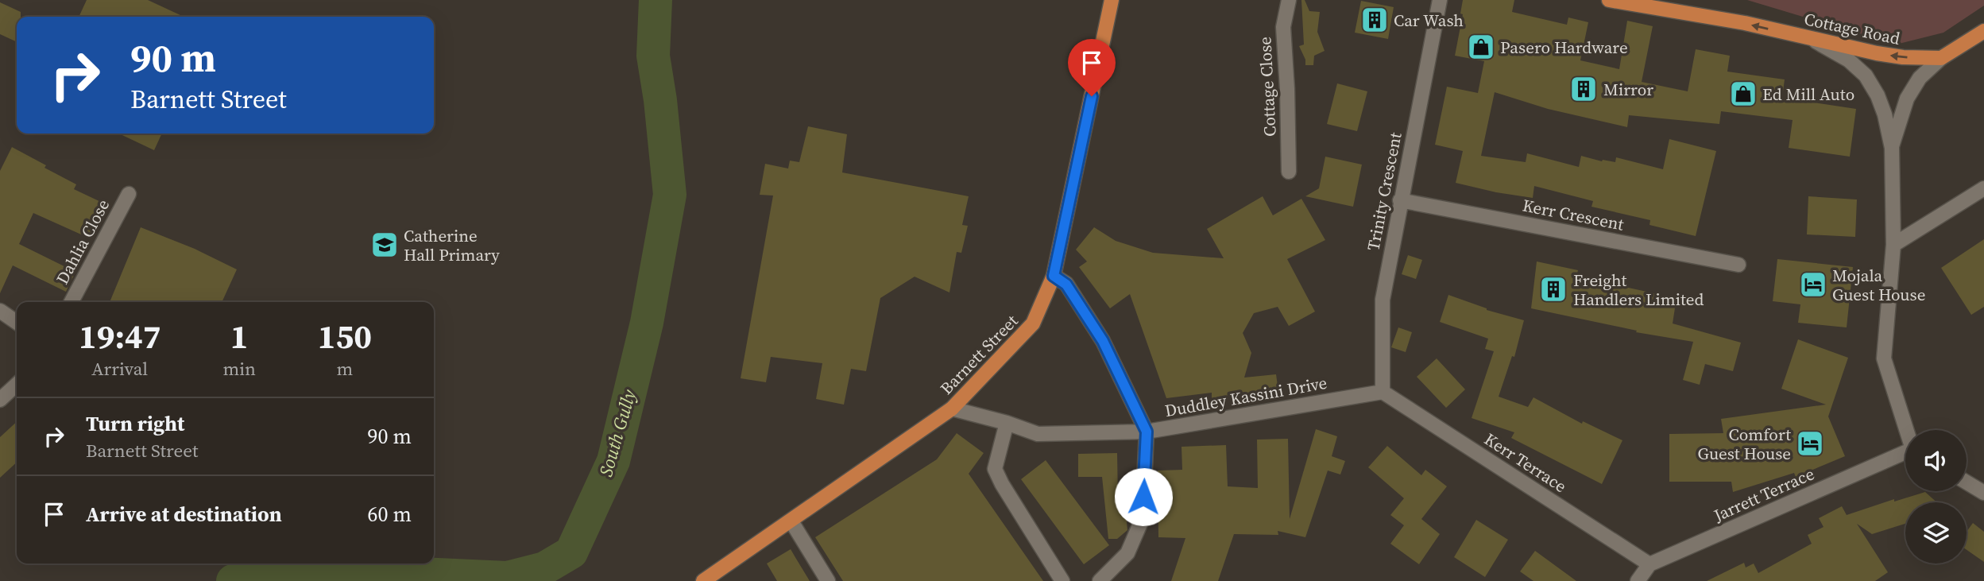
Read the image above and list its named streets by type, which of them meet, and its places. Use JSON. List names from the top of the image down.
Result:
{
  "streets": {
    "main road": ["Cottage Road", "Barnett Street"],
    "street": [
      "Cottage Close",
      "Trinity Crescent",
      "Kerr Crescent",
      "Dahlia Close",
      "Duddley Kassini Drive",
      "Kerr Terrace",
      "Jarrett Terrace"
    ]
  },
  "crossings": [
    ["Trinity Crescent", "Kerr Crescent"],
    ["Trinity Crescent", "Duddley Kassini Drive"],
    ["Trinity Crescent", "Kerr Terrace"],
    ["Barnett Street", "Duddley Kassini Drive"],
    ["Duddley Kassini Drive", "Kerr Terrace"],
    ["Kerr Terrace", "Jarrett Terrace"]
  ],
  "one_way": ["Cottage Road"],
  "water": ["South Gully"],
  "places": {
    "building": ["Car Wash", "Mirror", "Freight Handlers Limited"],
    "shop": ["Pasero Hardware", "Ed Mill Auto"],
    "school or university": ["Catherine Hall Primary"],
    "hotel": ["Mojala Guest House", "Comfort Guest House"]
  },
  "page": {
    "turn": ["90 m", "Barnett Street"],
    "eta": [
      "19:47",
      "Arrival",
      "1",
      "min",
      "150",
      "m"
    ],
    "list": [
      {
        "name": "Turn right",
        "note": "Barnett Street",
        "value": "90 m"
      },
      {
        "name": "Arrive at destination",
        "value": "60 m"
      }
    ]
  }
}
